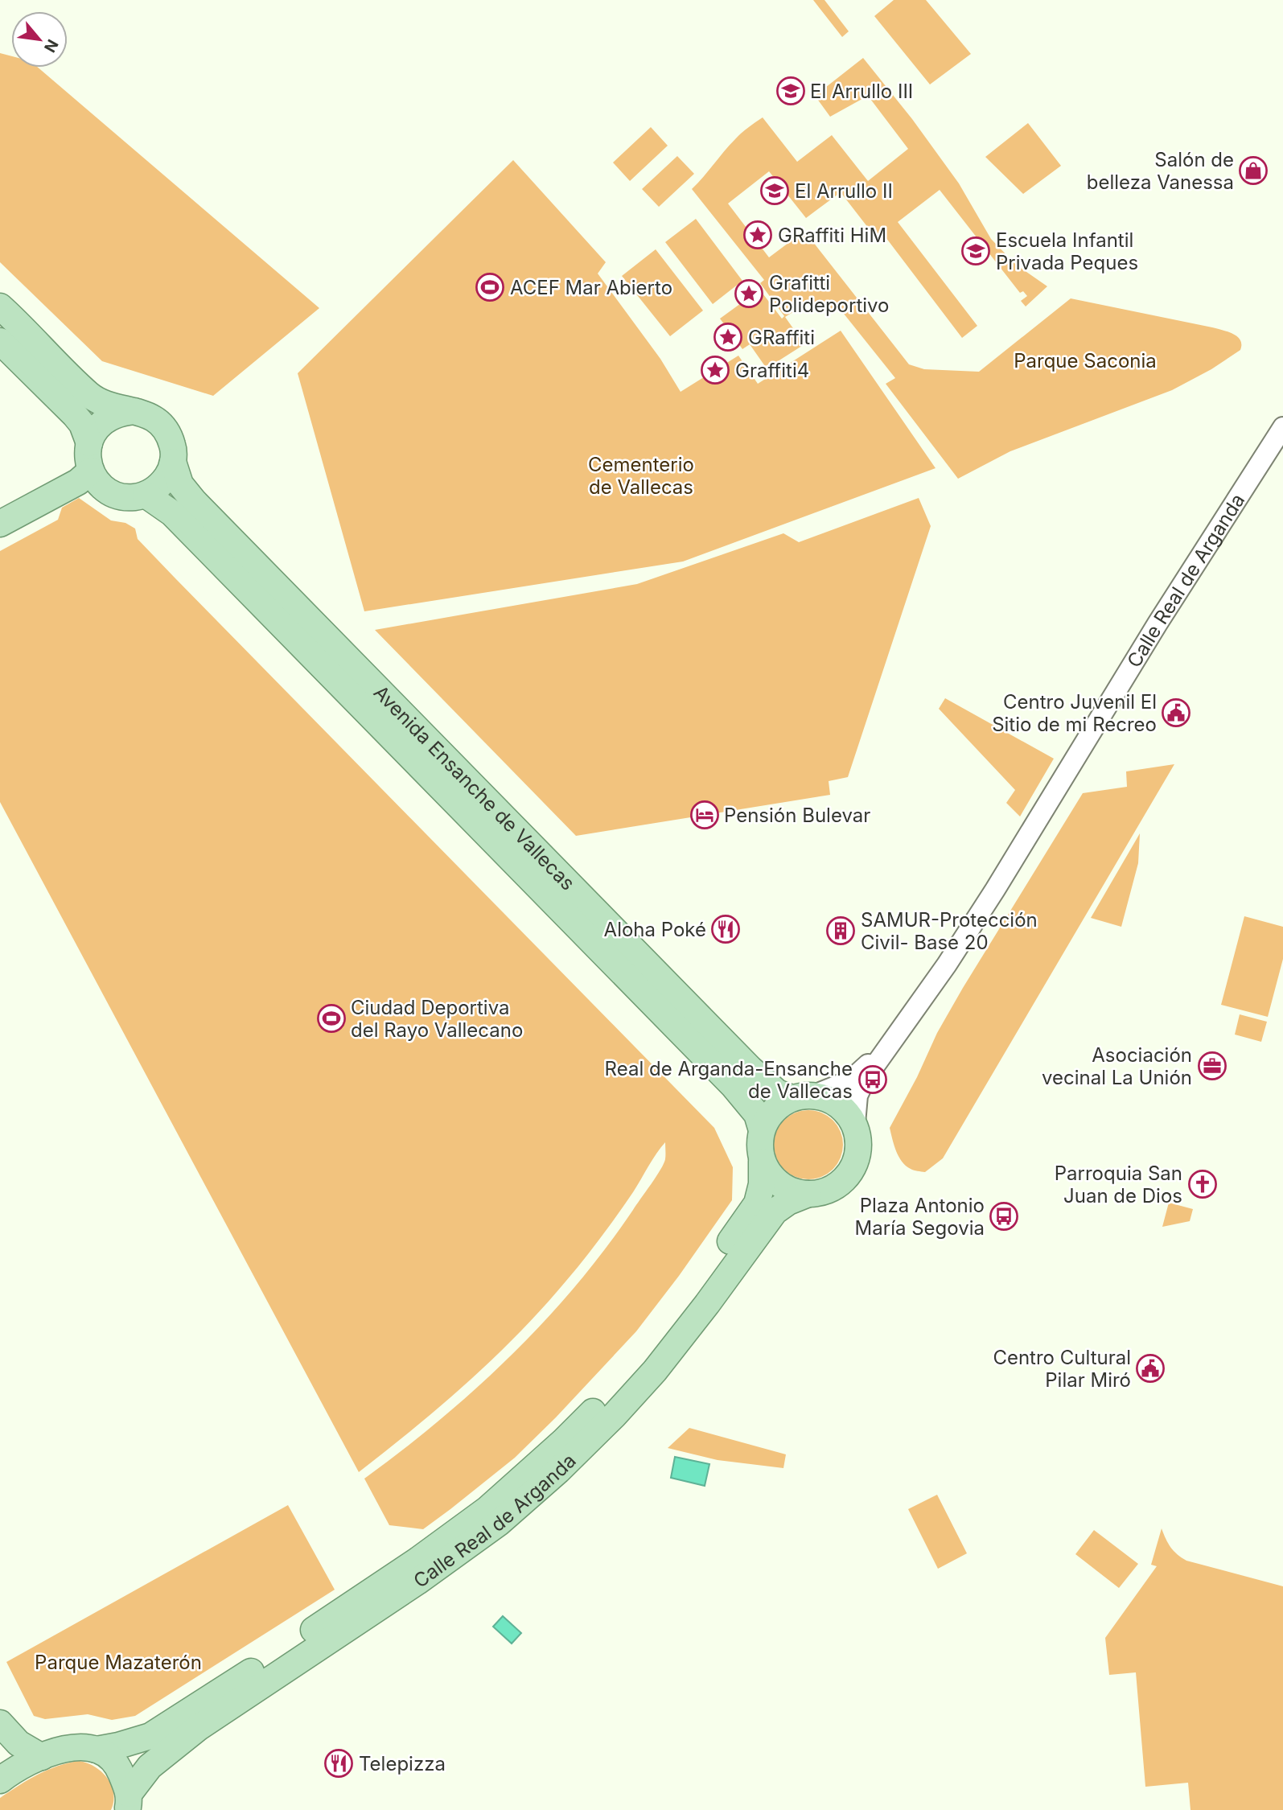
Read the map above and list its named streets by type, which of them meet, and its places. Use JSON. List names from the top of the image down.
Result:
{
  "streets": {
    "main road": ["Calle Real de Arganda", "Avenida Ensanche de Vallecas"]
  },
  "crossings": [
    ["Calle Real de Arganda", "Avenida Ensanche de Vallecas"]
  ],
  "parks": ["Parque Saconia", "Cementerio de Vallecas", "Parque Mazaterón"],
  "places": {
    "school or university": ["El Arrullo III", "El Arrullo II", "Escuela Infantil Privada Peques"],
    "shop": ["Salón de belleza Vanessa"],
    "place": [
      "GRaffiti HiM",
      "Grafitti Polideportivo",
      "GRaffiti",
      "Graffiti4"
    ],
    "sports": ["ACEF Mar Abierto", "Ciudad Deportiva del Rayo Vallecano"],
    "public building": ["Centro Juvenil El Sitio de mi Recreo", "Centro Cultural Pilar Miró"],
    "hotel": ["Pensión Bulevar"],
    "restaurant": ["Aloha Poké", "Telepizza"],
    "building": ["SAMUR-Protección Civil- Base 20"],
    "office": ["Asociación vecinal La Unión"],
    "bus stop": ["Real de Arganda-Ensanche de Vallecas", "Plaza Antonio María Segovia"],
    "church": ["Parroquia San Juan de Dios"]
  },
  "north": "bottom right"
}
